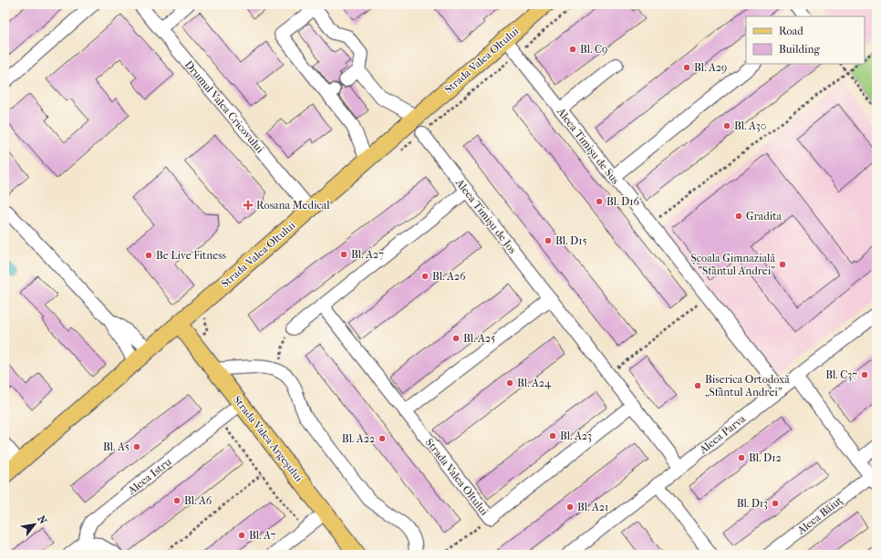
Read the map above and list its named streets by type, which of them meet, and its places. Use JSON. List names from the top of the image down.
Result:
{
  "streets": {
    "main road": ["Strada Valea Oltului", "Strada Valea Argeșului"],
    "street": [
      "Drumul Valea Cricovului",
      "Aleea Timișu de Sus",
      "Aleea Timișu de Jos",
      "Aleea Parva",
      "Aleea Istru",
      "Aleea Băiuț"
    ]
  },
  "crossings": [
    ["Strada Valea Oltului", "Drumul Valea Cricovului"],
    ["Strada Valea Oltului", "Aleea Timișu de Sus"],
    ["Strada Valea Oltului", "Strada Valea Argeșului"],
    ["Aleea Timișu de Sus", "Aleea Parva"],
    ["Aleea Timișu de Jos", "Aleea Parva"],
    ["Strada Valea Argeșului", "Aleea Istru"]
  ],
  "places": {
    "other": [
      "Bl. C9",
      "Bl. A29",
      "Bl. A30",
      "Bl. D16",
      "Gradita",
      "Bl. D15",
      "Bl. A27",
      "Be Live Fitness",
      "Școala Gimnazială \"Sfântul Andrei\"",
      "Bl. A26",
      "Bl. A25",
      "Bl. C37",
      "Bl. A24",
      "Biserica Ortodoxă „Sfântul Andrei”",
      "Bl. A23",
      "Bl. A22",
      "Bl. A5",
      "Bl. D12",
      "Bl. A6",
      "Bl. D13",
      "Bl. A21",
      "Bl. A7"
    ],
    "health": ["Rosana Medical"]
  },
  "legend": ["Road", "Building"],
  "north": "top right"
}
